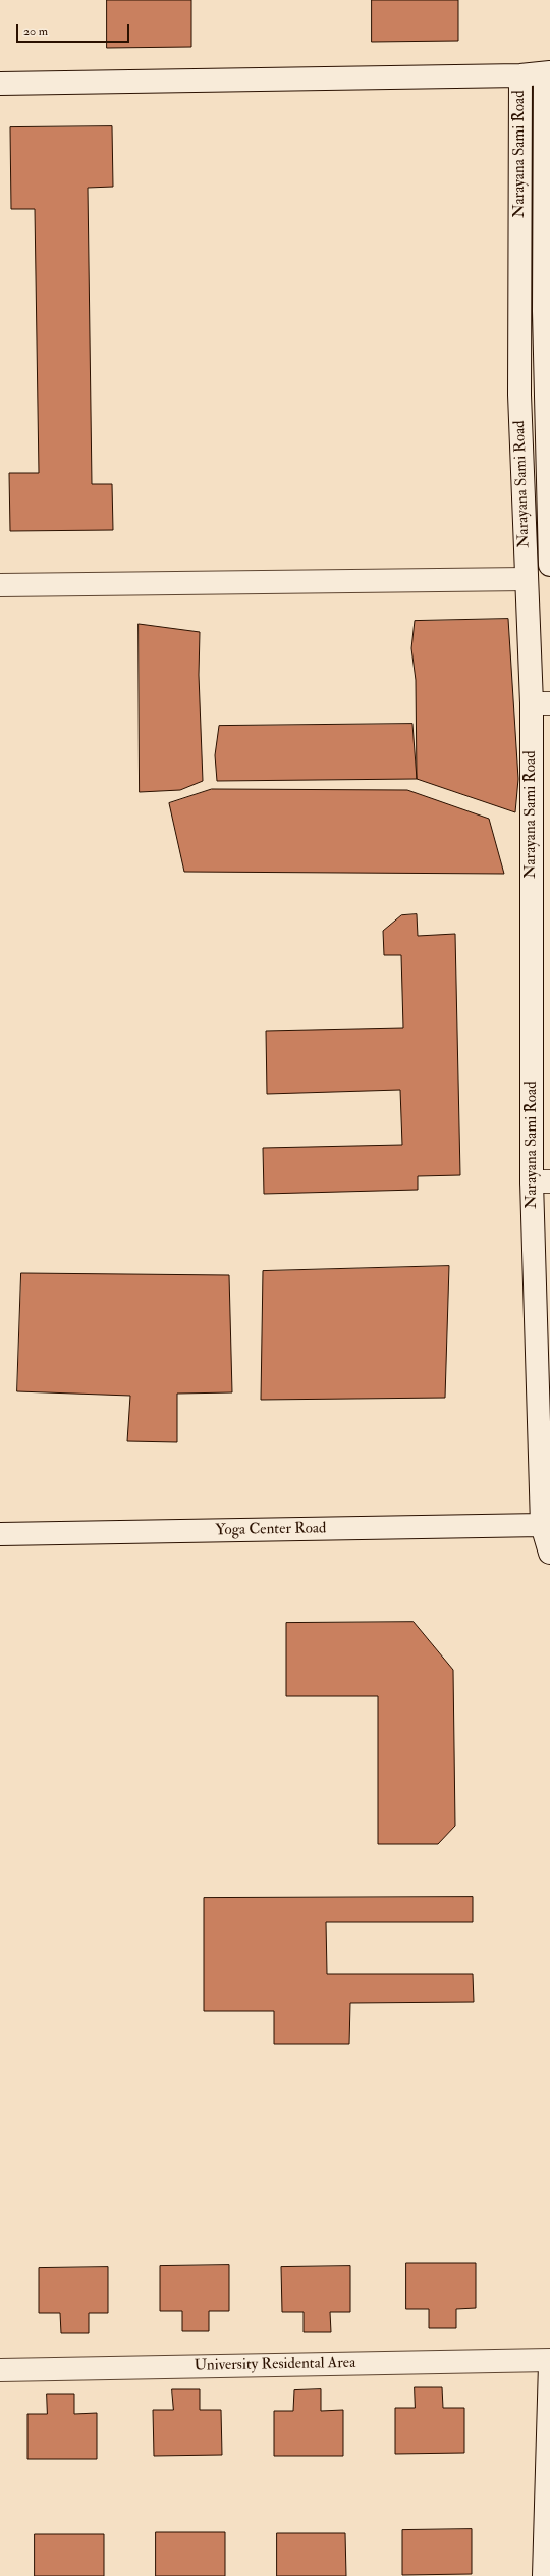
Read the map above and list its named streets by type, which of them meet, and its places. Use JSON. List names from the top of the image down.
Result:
{
  "streets": {
    "street": ["Narayana Sami Road", "Yoga Center Road", "University Residental Area"]
  },
  "crossings": [
    ["Narayana Sami Road", "Yoga Center Road"]
  ],
  "scale_bar": "20 m"
}
